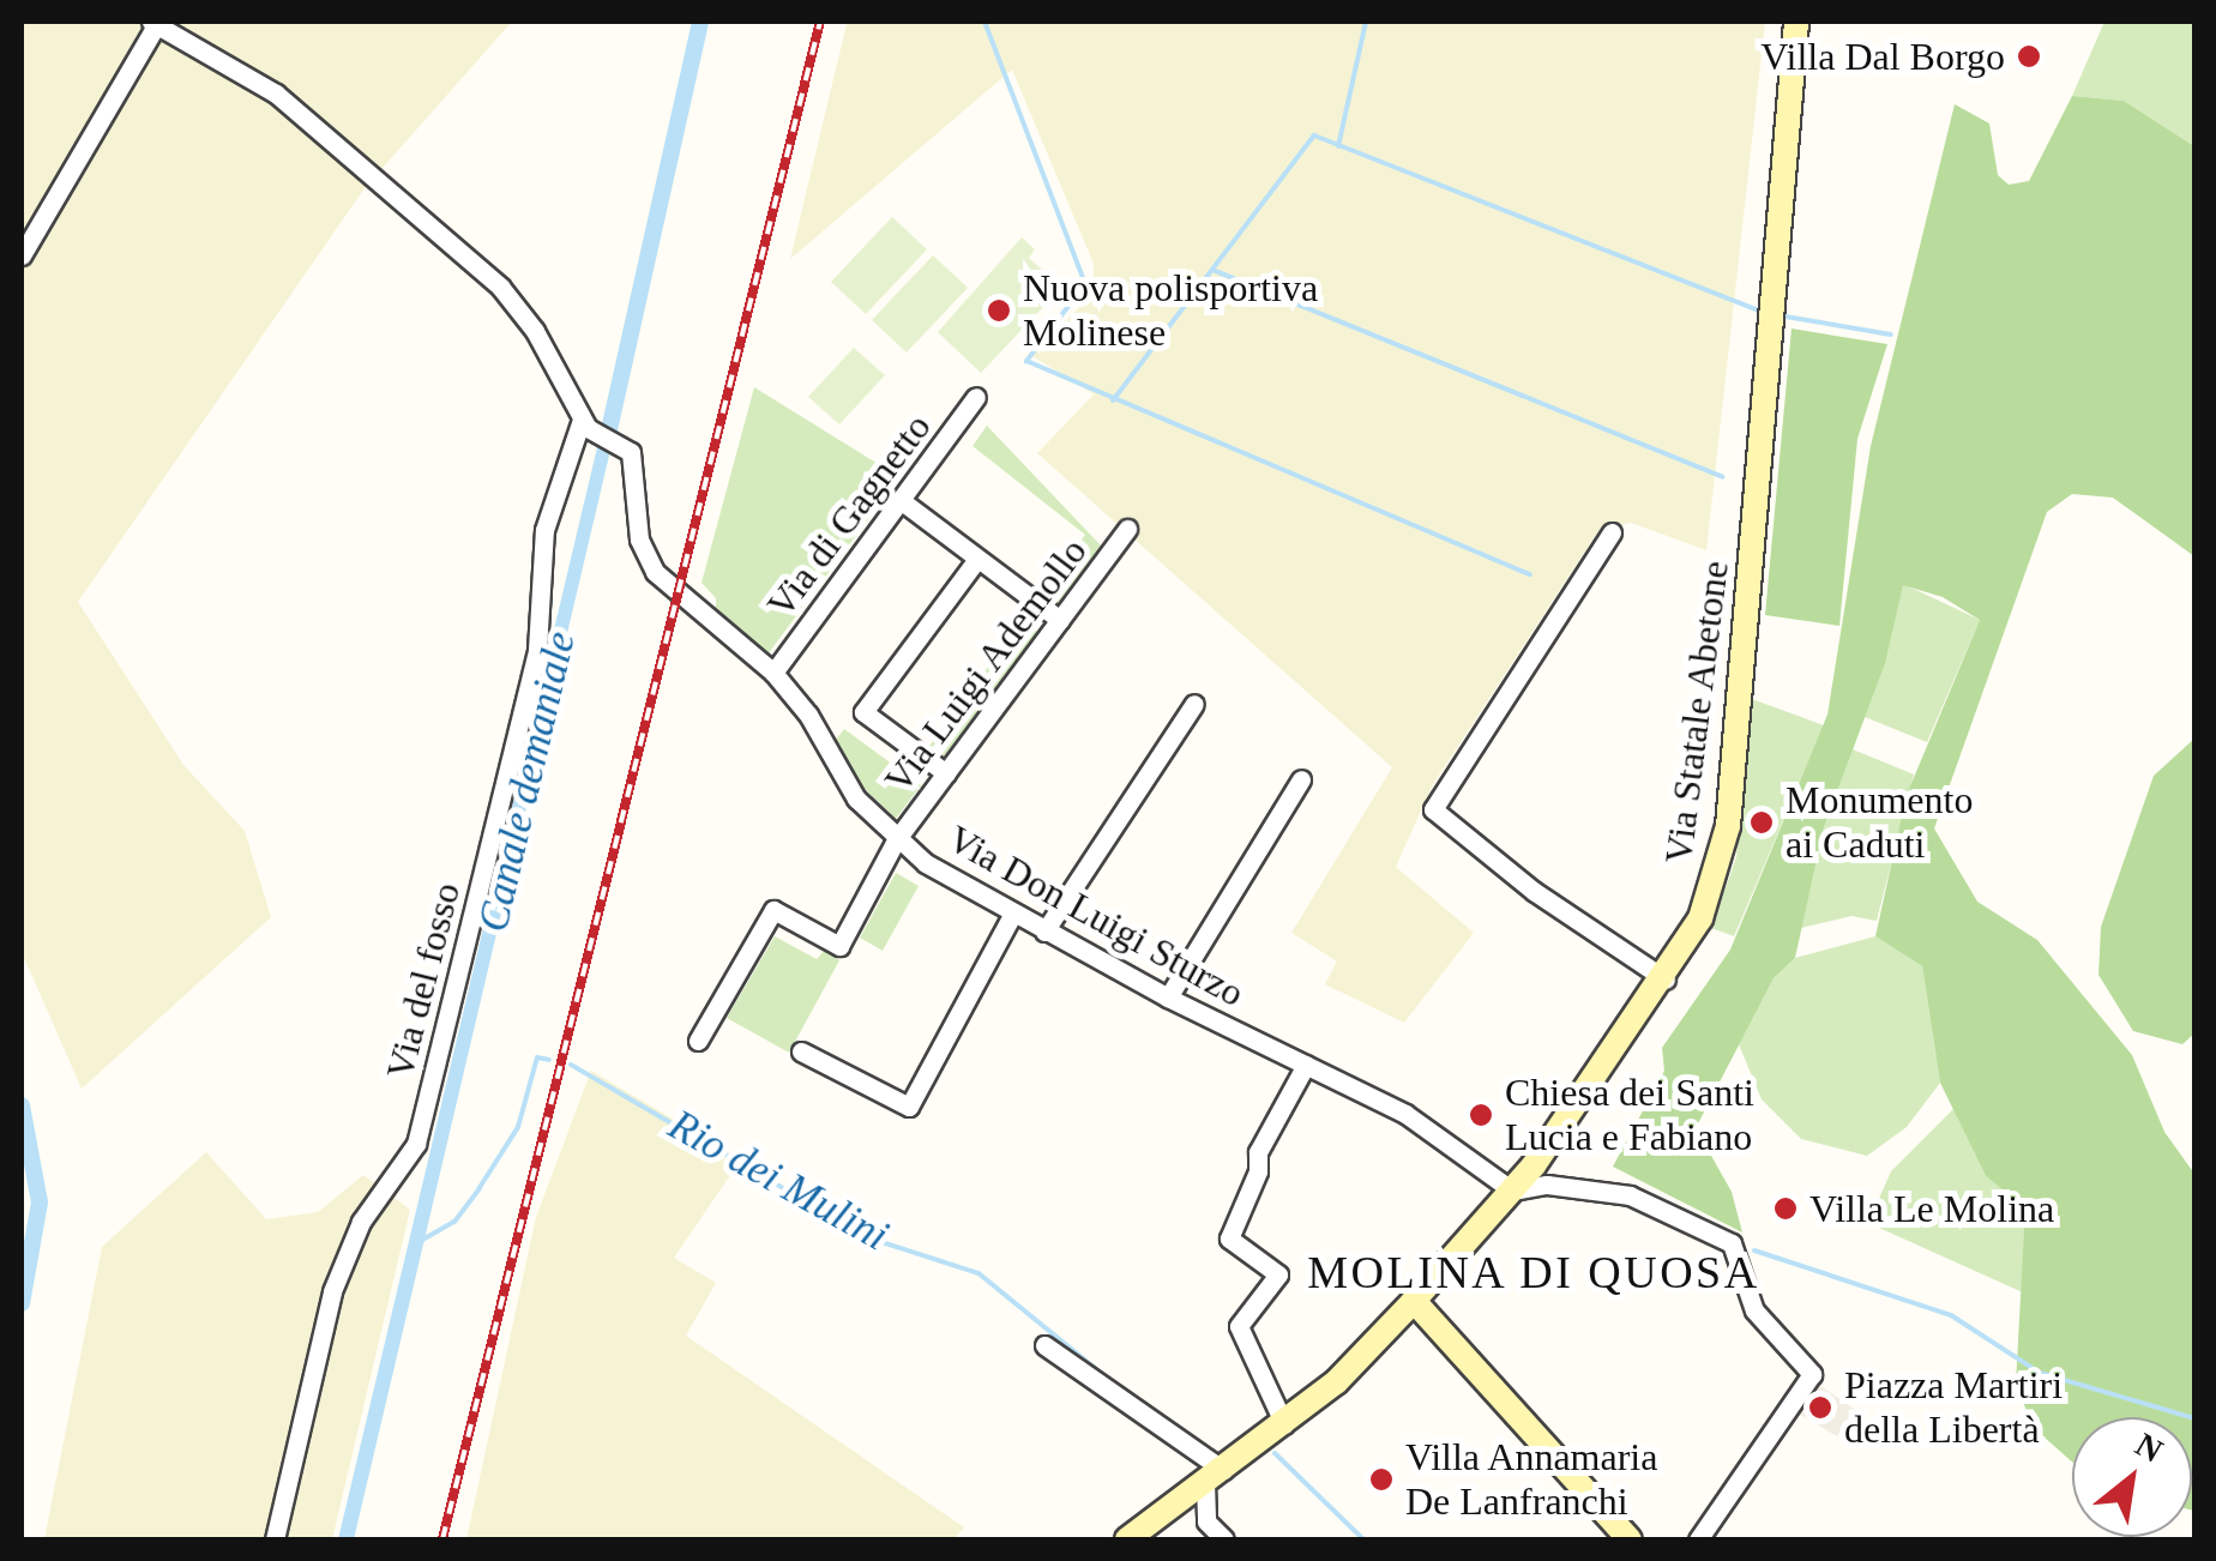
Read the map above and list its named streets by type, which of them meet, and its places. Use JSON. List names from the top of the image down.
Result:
{
  "streets": {
    "main road": ["Via Statale Abetone"],
    "street": [
      "Via di Gagnetto",
      "Via Luigi Ademollo",
      "Via Don Luigi Sturzo",
      "Via del fosso"
    ]
  },
  "crossings": [
    ["Via di Gagnetto", "Via Don Luigi Sturzo"],
    ["Via Luigi Ademollo", "Via Don Luigi Sturzo"],
    ["Via Statale Abetone", "Via Don Luigi Sturzo"],
    ["Via Don Luigi Sturzo", "Via del fosso"]
  ],
  "districts": ["MOLINA DI QUOSA"],
  "water": ["Canale demaniale", "Rio dei Mulini"],
  "places": [
    "Villa Dal Borgo",
    "Nuova polisportiva Molinese",
    "Monumento ai Caduti",
    "Chiesa dei Santi Lucia e Fabiano",
    "Villa Le Molina",
    "Piazza Martiri della Libertà",
    "Villa Annamaria De Lanfranchi"
  ],
  "north": "top right"
}
